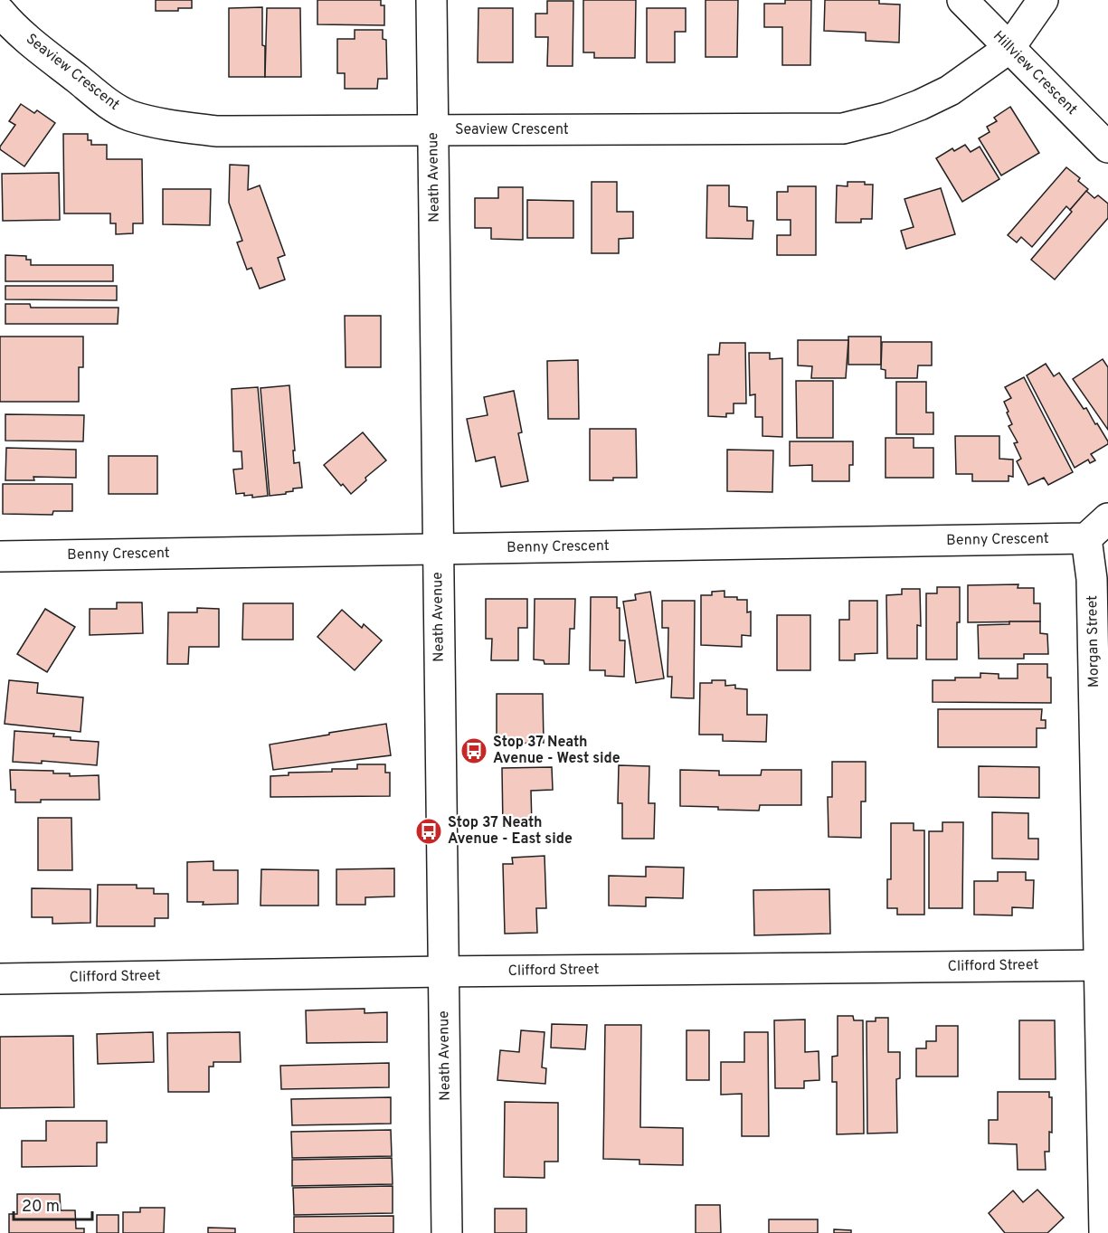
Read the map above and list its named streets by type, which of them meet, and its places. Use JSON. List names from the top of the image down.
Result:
{
  "streets": {
    "street": [
      "Seaview Crescent",
      "Hillview Crescent",
      "Neath Avenue",
      "Benny Crescent",
      "Morgan Street",
      "Clifford Street"
    ]
  },
  "crossings": [
    ["Seaview Crescent", "Hillview Crescent"],
    ["Seaview Crescent", "Neath Avenue"],
    ["Neath Avenue", "Benny Crescent"],
    ["Neath Avenue", "Clifford Street"],
    ["Benny Crescent", "Morgan Street"],
    ["Morgan Street", "Clifford Street"]
  ],
  "places": {
    "bus stop": ["Stop 37 Neath Avenue - West side", "Stop 37 Neath Avenue - East side"]
  },
  "scale_bar": "20 m"
}
